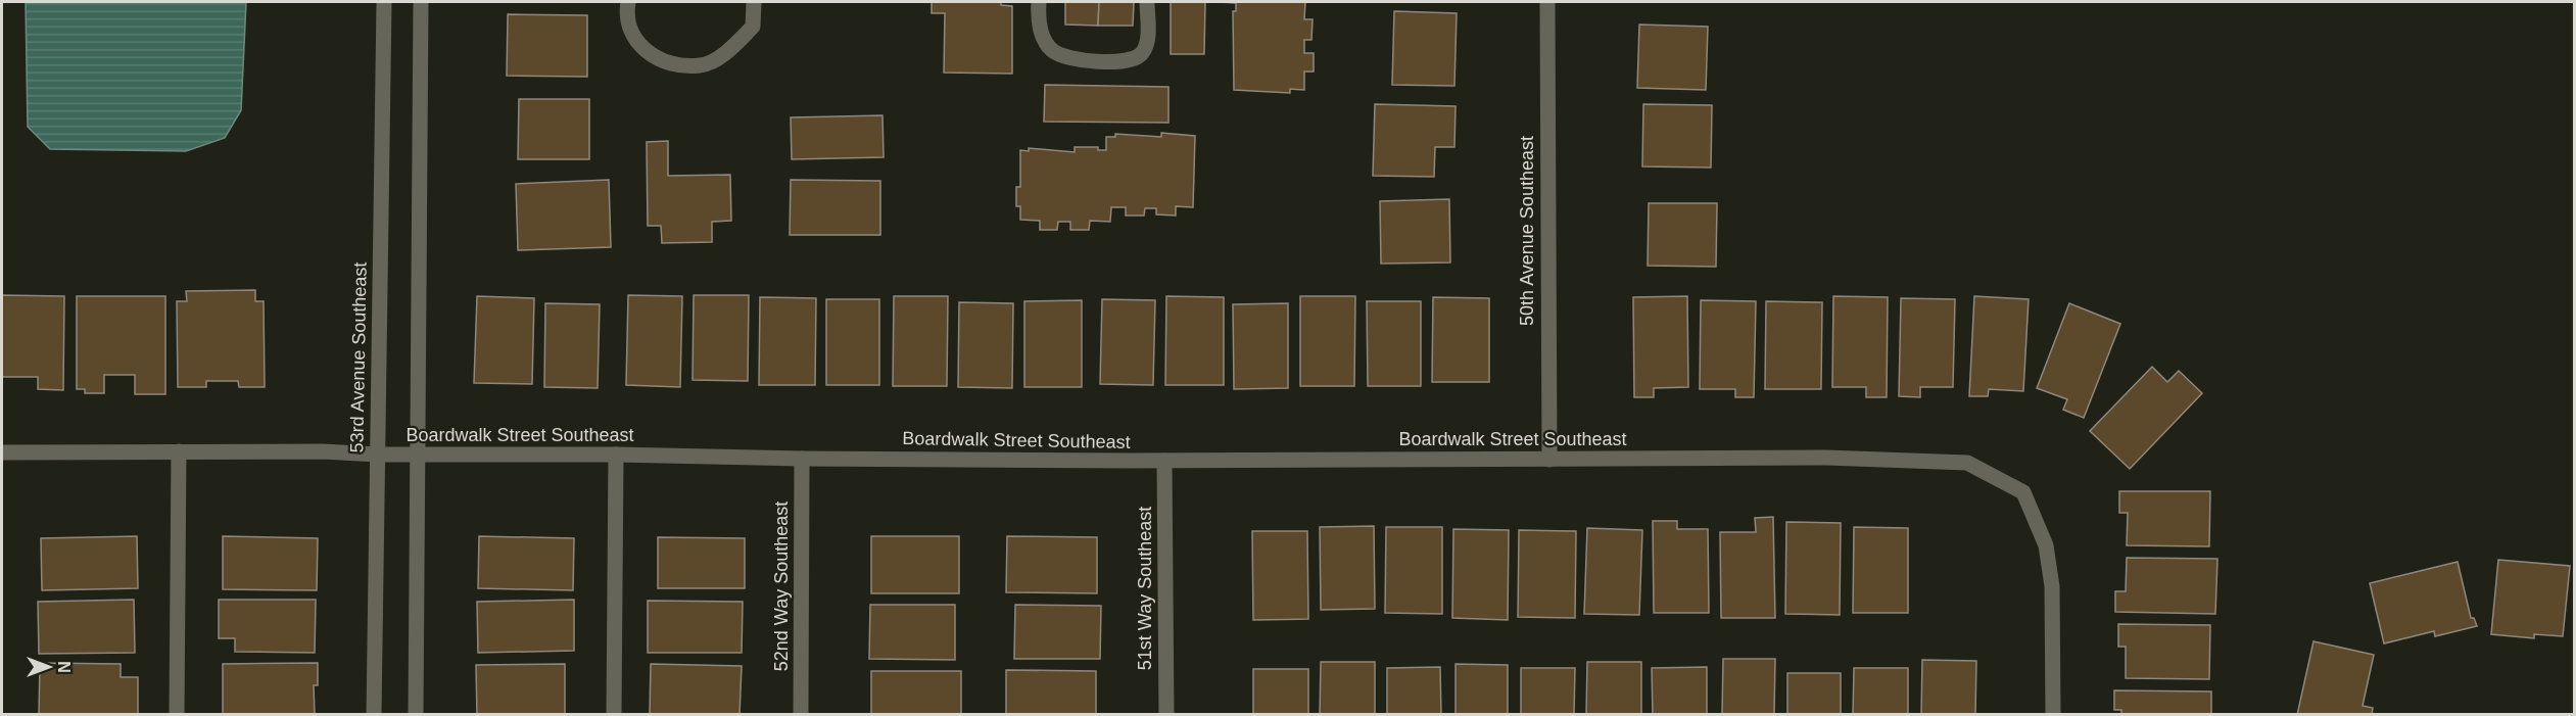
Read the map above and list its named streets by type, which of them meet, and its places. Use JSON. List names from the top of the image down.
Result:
{
  "streets": {
    "street": [
      "50th Avenue Southeast",
      "53rd Avenue Southeast",
      "Boardwalk Street Southeast",
      "52nd Way Southeast",
      "51st Way Southeast"
    ]
  },
  "crossings": [
    ["50th Avenue Southeast", "Boardwalk Street Southeast"],
    ["53rd Avenue Southeast", "Boardwalk Street Southeast"],
    ["Boardwalk Street Southeast", "52nd Way Southeast"],
    ["Boardwalk Street Southeast", "51st Way Southeast"]
  ],
  "north": "right"
}
